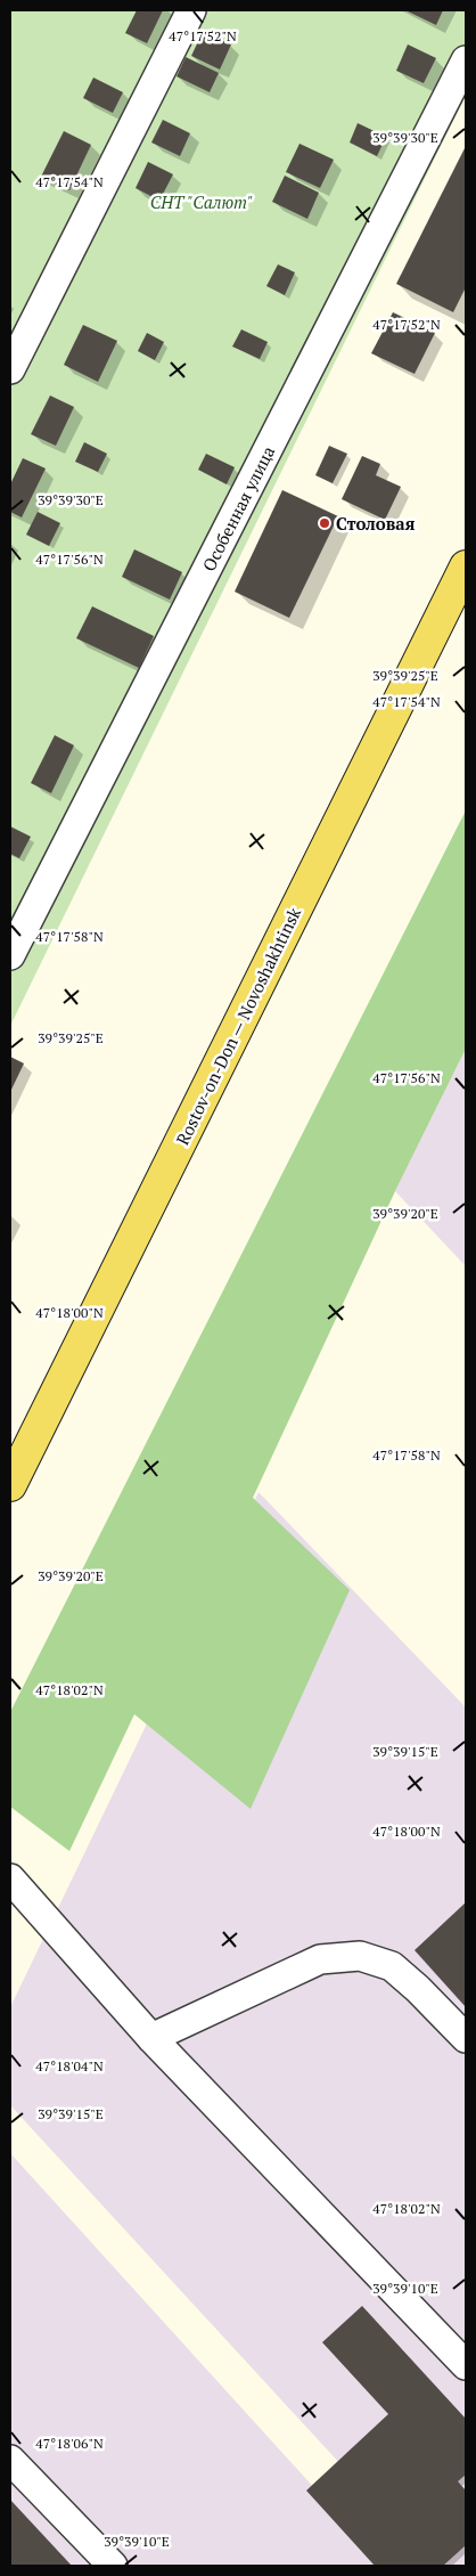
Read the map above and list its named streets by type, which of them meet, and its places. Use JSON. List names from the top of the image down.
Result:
{
  "streets": {
    "main road": ["Rostov-on-Don — Novoshakhtinsk"],
    "street": ["Особенная улица"]
  },
  "parks": ["СНТ \"Салют\""],
  "places": ["Столовая"],
  "coordinates": [
    "47°17'52\"N",
    "39°39'30\"E",
    "47°17'54\"N",
    "47°17'56\"N",
    "39°39'25\"E",
    "47°17'58\"N",
    "39°39'20\"E",
    "47°18'00\"N",
    "47°18'02\"N",
    "39°39'15\"E",
    "47°18'04\"N",
    "39°39'10\"E",
    "47°18'06\"N"
  ]
}
